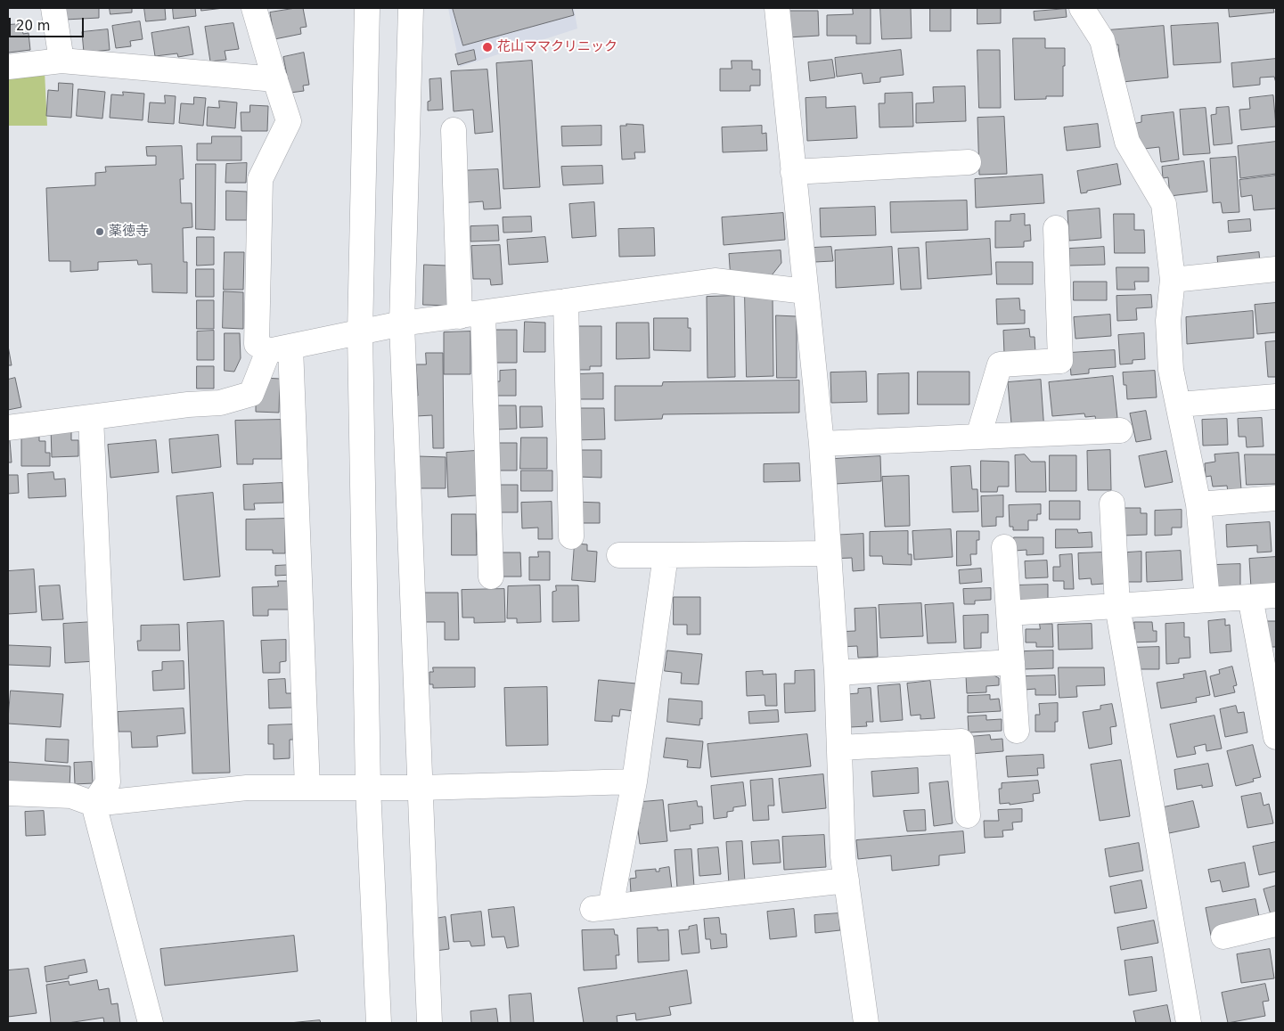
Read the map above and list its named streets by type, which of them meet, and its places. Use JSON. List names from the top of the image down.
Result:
{
  "places": ["花山ママクリニック", "薬徳寺"],
  "scale_bar": "20 m"
}
